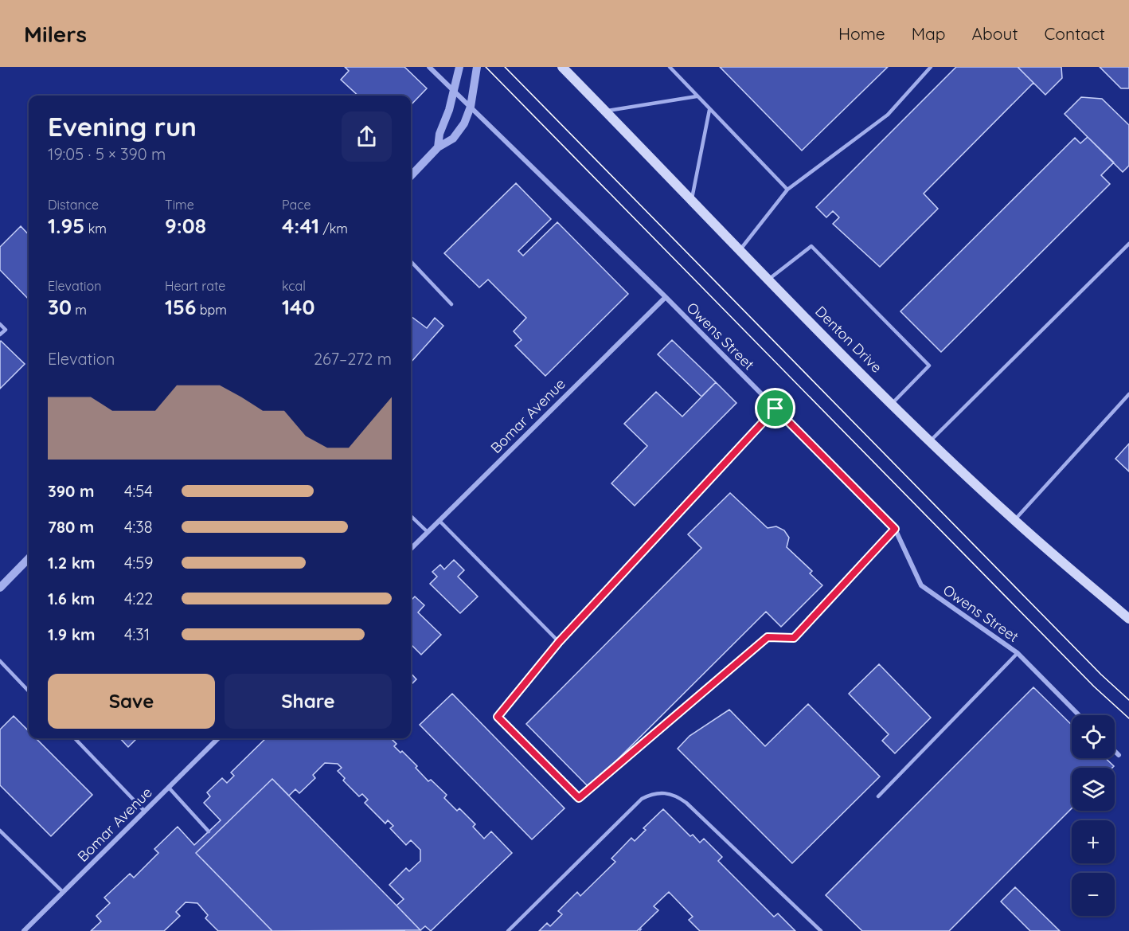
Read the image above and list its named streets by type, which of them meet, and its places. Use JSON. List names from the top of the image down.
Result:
{
  "streets": {
    "main road": ["Denton Drive"],
    "street": ["Owens Street", "Bomar Avenue"]
  },
  "crossings": [
    ["Owens Street", "Bomar Avenue"]
  ],
  "page": {
    "header": "Milers",
    "nav": [
      "Home",
      "Map",
      "About",
      "Contact"
    ],
    "heading": ["Evening run", "19:05 · 5 × 390 m"],
    "stats": [
      ["Distance", "1.95 km"],
      ["Time", "9:08"],
      ["Pace", "4:41 /km"],
      ["Elevation", "30 m"],
      ["Heart rate", "156 bpm"],
      ["kcal", "140"]
    ],
    "chart": ["Elevation", "267–272 m"],
    "list": [
      {
        "name": "390 m",
        "note": "4:54"
      },
      {
        "name": "780 m",
        "note": "4:38"
      },
      {
        "name": "1.2 km",
        "note": "4:59"
      },
      {
        "name": "1.6 km",
        "note": "4:22"
      },
      {
        "name": "1.9 km",
        "note": "4:31"
      }
    ],
    "buttons": ["Save", "Share"],
    "map_buttons": ["+", "−"]
  }
}
